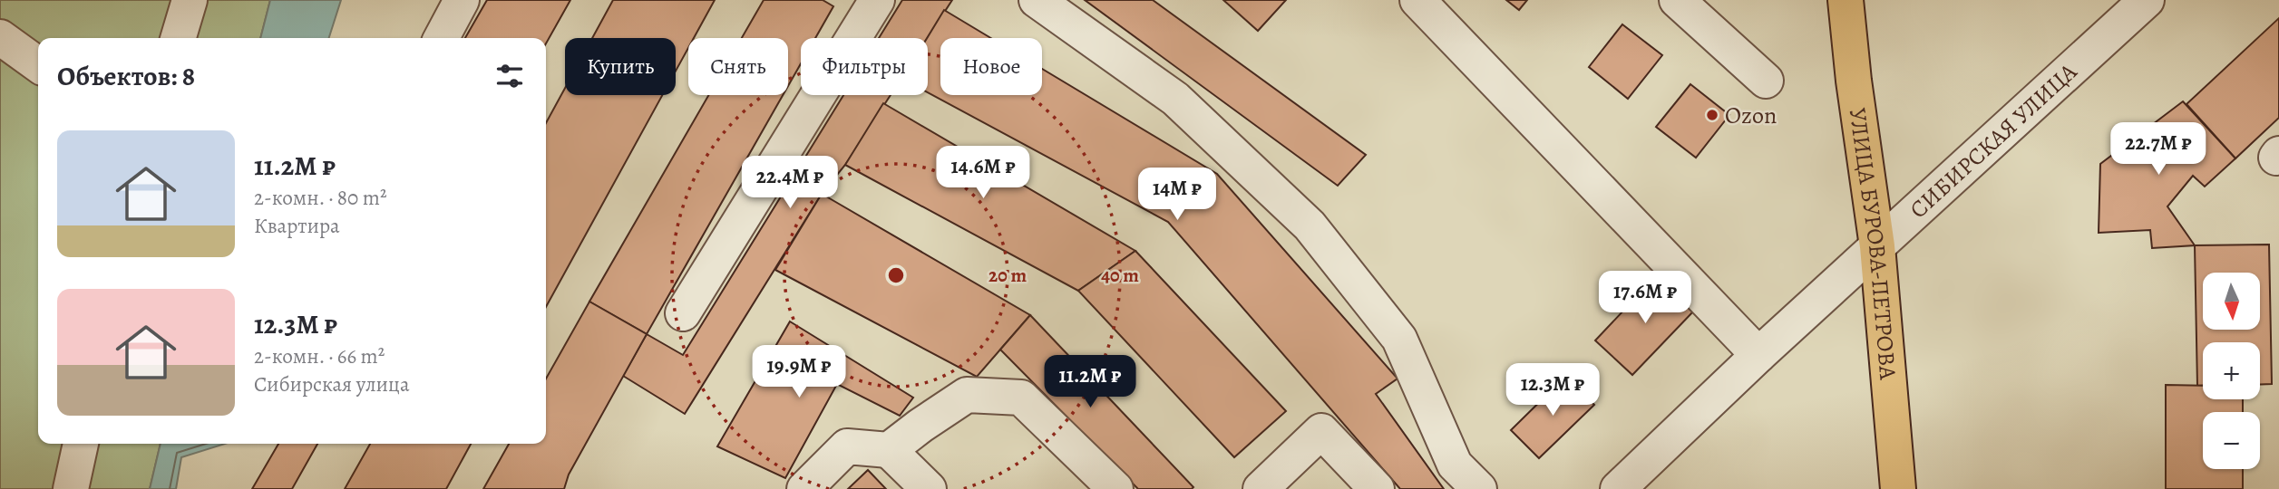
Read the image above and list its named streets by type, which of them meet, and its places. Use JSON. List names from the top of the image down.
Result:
{
  "streets": {
    "main road": ["УЛИЦА БУРОВА-ПЕТРОВА"],
    "street": ["СИБИРСКАЯ УЛИЦА"]
  },
  "crossings": [
    ["СИБИРСКАЯ УЛИЦА", "УЛИЦА БУРОВА-ПЕТРОВА"]
  ],
  "places": ["Ozon"],
  "north": "bottom",
  "page": {
    "chip": [
      "Купить",
      "Снять",
      "Фильтры",
      "Новое"
    ],
    "heading": "Объектов: 8",
    "list": [
      {
        "name": "11.2M ₽",
        "note": "2-комн. · 80 m² · Квартира"
      },
      {
        "name": "12.3M ₽",
        "note": "2-комн. · 66 m² · Сибирская улица"
      }
    ],
    "price": [
      "22.7M ₽",
      "14.6M ₽",
      "22.4M ₽",
      "14M ₽",
      "17.6M ₽",
      "19.9M ₽",
      "11.2M ₽",
      "12.3M ₽"
    ],
    "map_buttons": ["+", "−"]
  },
  "rings": ["20 m", "40 m"]
}
